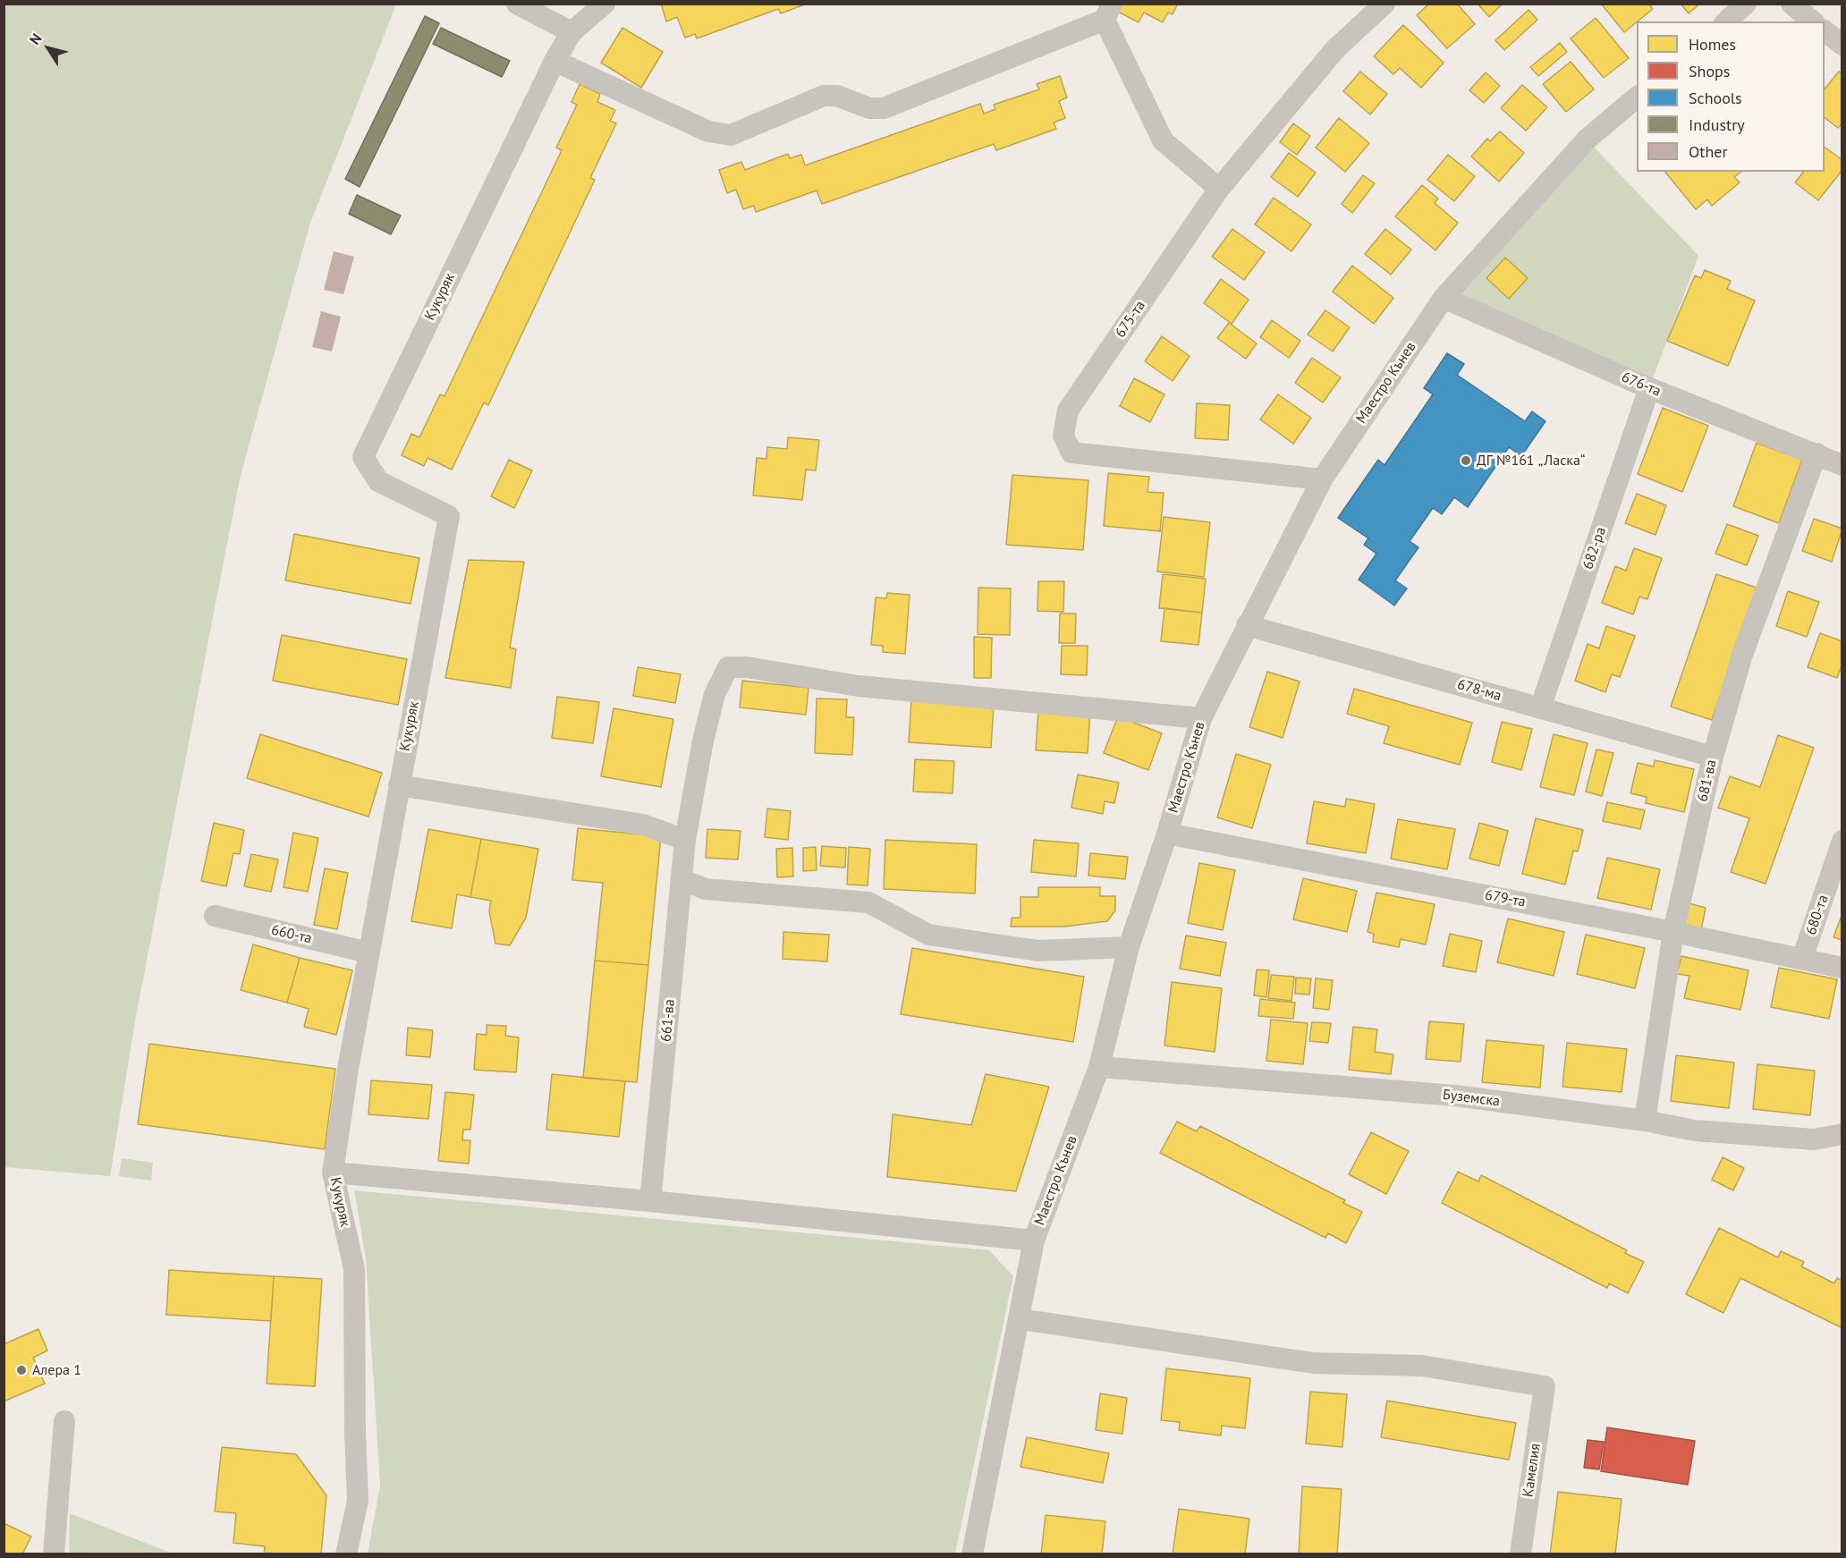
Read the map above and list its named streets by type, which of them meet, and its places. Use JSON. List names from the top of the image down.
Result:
{
  "streets": {
    "street": [
      "Кукуряк",
      "675-та",
      "Маестро Кънев",
      "676-та",
      "682-ра",
      "678-ма",
      "681-ва",
      "679-та",
      "680-та",
      "660-та",
      "661-ва",
      "Буземска",
      "Камелия"
    ]
  },
  "crossings": [
    ["Кукуряк", "660-та"],
    ["675-та", "Маестро Кънев"],
    ["Маестро Кънев", "676-та"],
    ["Маестро Кънев", "678-ма"],
    ["Маестро Кънев", "679-та"],
    ["Маестро Кънев", "661-ва"],
    ["Маестро Кънев", "Буземска"],
    ["Маестро Кънев", "Камелия"],
    ["676-та", "682-ра"],
    ["676-та", "681-ва"],
    ["682-ра", "678-ма"],
    ["678-ма", "681-ва"],
    ["681-ва", "679-та"],
    ["681-ва", "Буземска"],
    ["679-та", "680-та"]
  ],
  "places": ["ДГ №161 „Ласка“", "Алера 1"],
  "legend": [
    "Homes",
    "Shops",
    "Schools",
    "Industry",
    "Other"
  ],
  "north": "top left"
}
